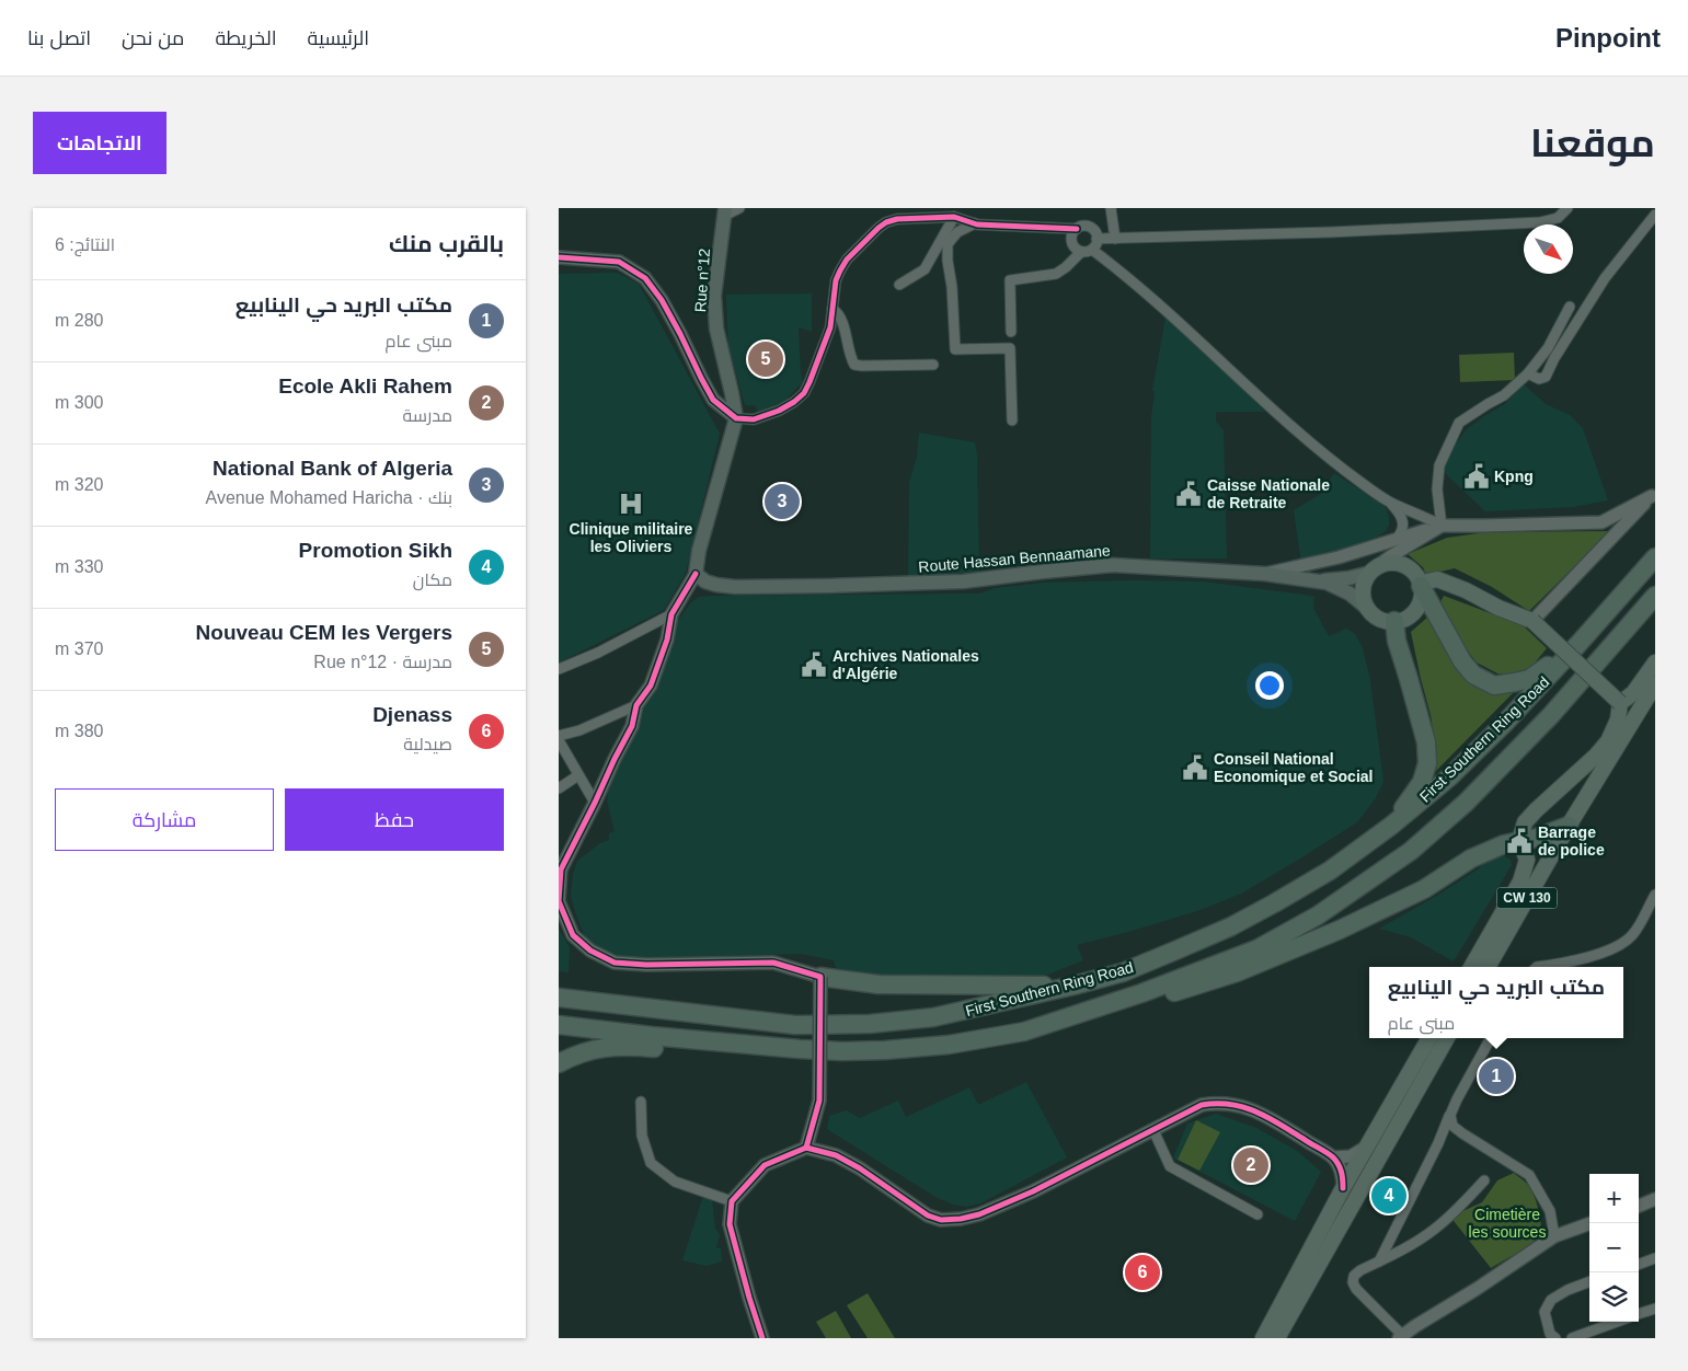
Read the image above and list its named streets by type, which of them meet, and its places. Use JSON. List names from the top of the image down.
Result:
{
  "streets": {
    "highway": ["First Southern Ring Road"],
    "main road": ["Rue n°12", "Route Hassan Bennaamane", "CW 130"]
  },
  "parks": ["Cimetière les sources"],
  "places": {
    "public building": [
      "Kpng",
      "Caisse Nationale de Retraite",
      "Archives Nationales d'Algérie",
      "Conseil National Economique et Social",
      "Barrage de police"
    ],
    "hospital": ["Clinique militaire les Oliviers"]
  },
  "north": "bottom right",
  "page": {
    "header": "Pinpoint",
    "nav": [
      "الرئيسية",
      "الخريطة",
      "من نحن",
      "اتصل بنا"
    ],
    "title": "موقعنا",
    "buttons": [
      "الاتجاهات",
      ["حفظ", "مشاركة"]
    ],
    "heading": ["بالقرب منك", "النتائج: 6"],
    "list": [
      {
        "mark": "1",
        "name": "مكتب البريد حي الينابيع",
        "note": "مبنى عام",
        "value": "280 m"
      },
      {
        "mark": "2",
        "name": "Ecole Akli Rahem",
        "note": "مدرسة",
        "value": "300 m"
      },
      {
        "mark": "3",
        "name": "National Bank of Algeria",
        "note": "بنك · Avenue Mohamed Haricha",
        "value": "320 m"
      },
      {
        "mark": "4",
        "name": "Promotion Sikh",
        "note": "مكان",
        "value": "330 m"
      },
      {
        "mark": "5",
        "name": "Nouveau CEM les Vergers",
        "note": "مدرسة · Rue n°12",
        "value": "370 m"
      },
      {
        "mark": "6",
        "name": "Djenass",
        "note": "صيدلية",
        "value": "380 m"
      }
    ],
    "pins": [
      "5",
      "3",
      "1",
      "2",
      "4",
      "6"
    ],
    "popup": ["مكتب البريد حي الينابيع", "مبنى عام"],
    "map_buttons": ["+", "−"]
  }
}
